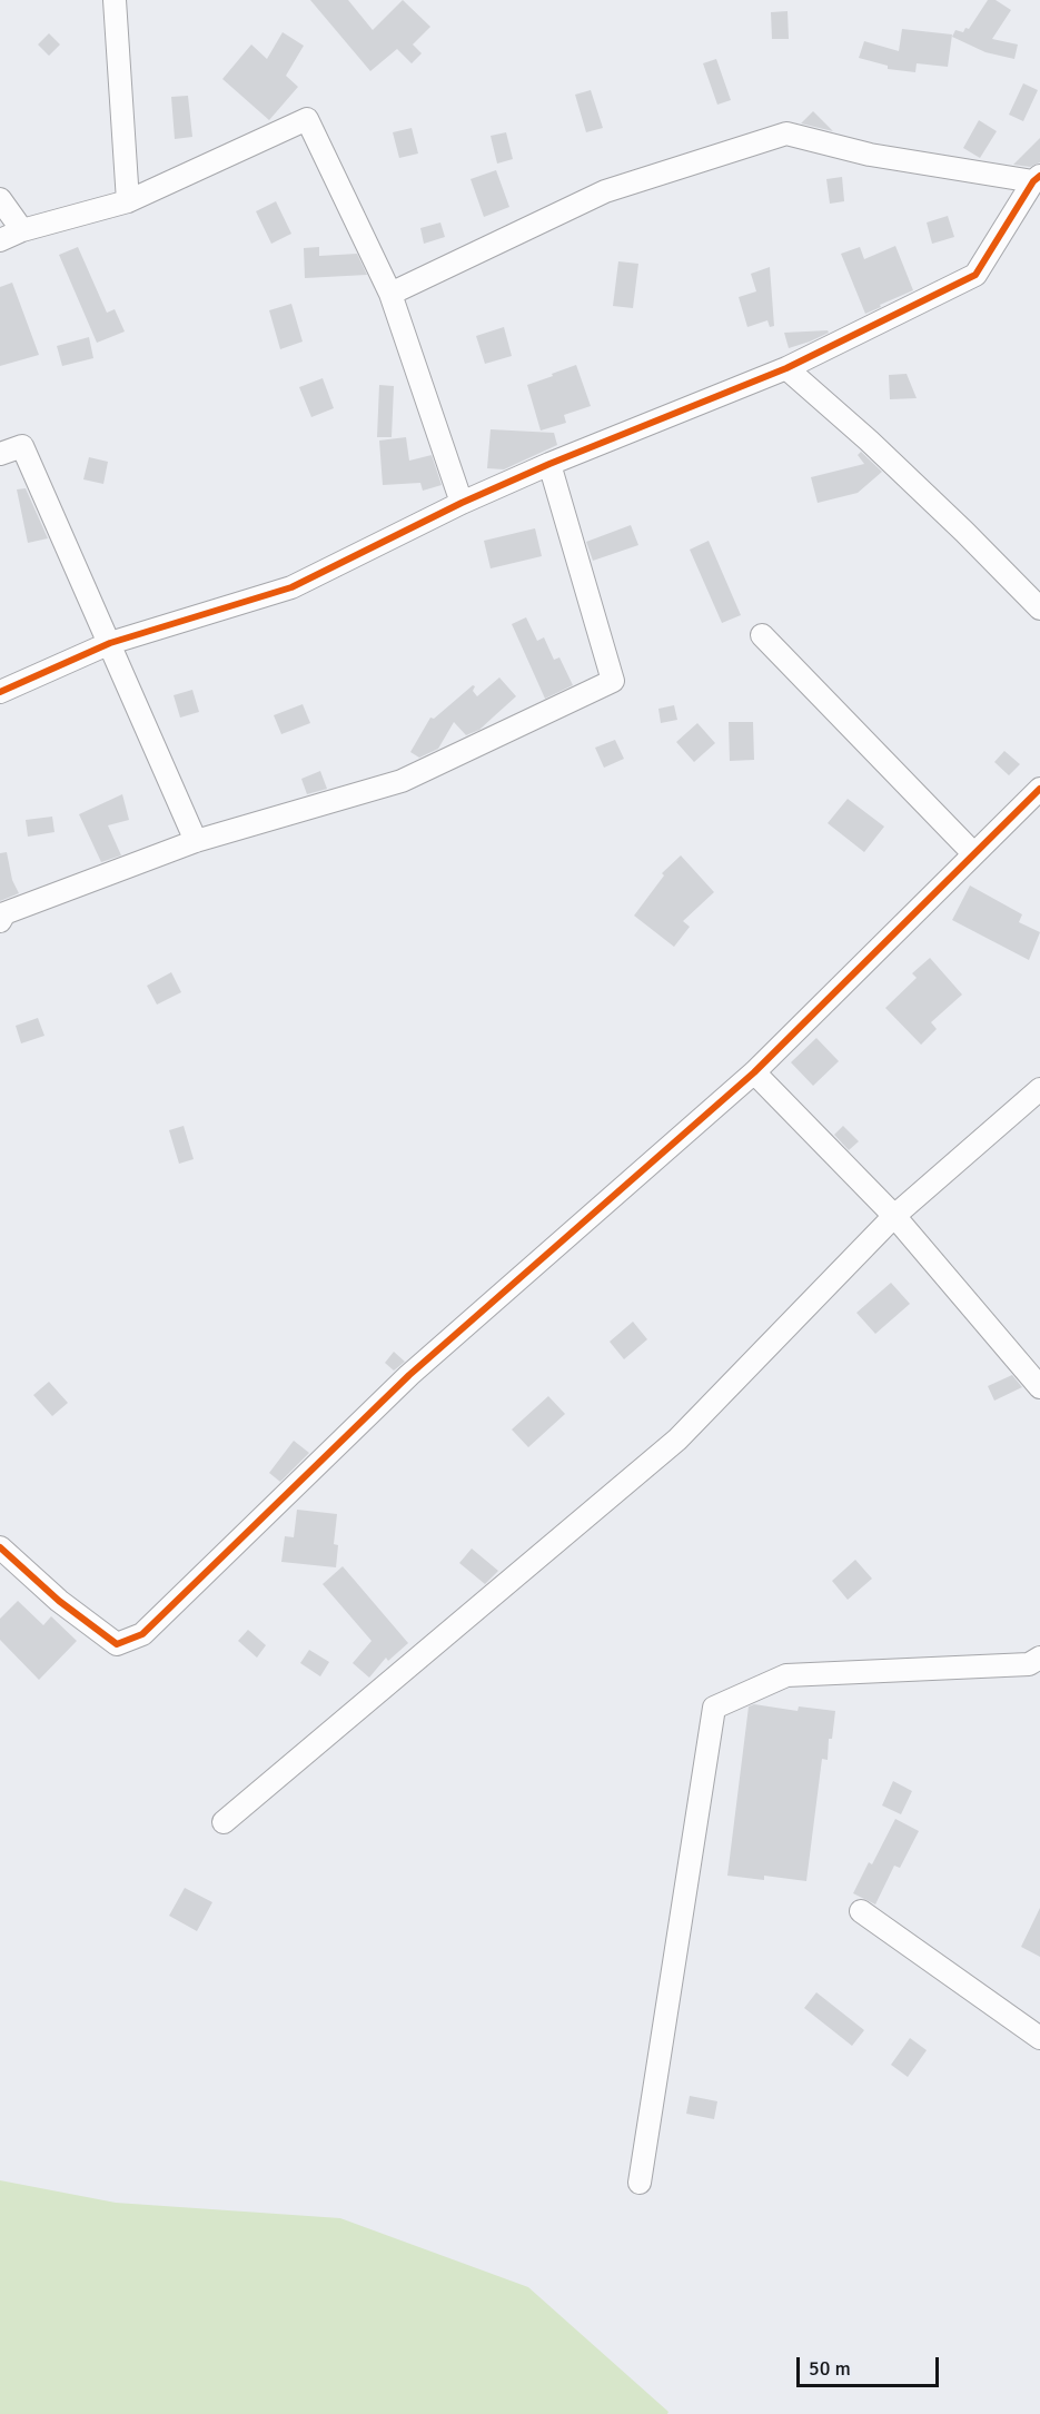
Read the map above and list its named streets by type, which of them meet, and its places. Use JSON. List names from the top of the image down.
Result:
{
  "scale_bar": "50 m"
}
